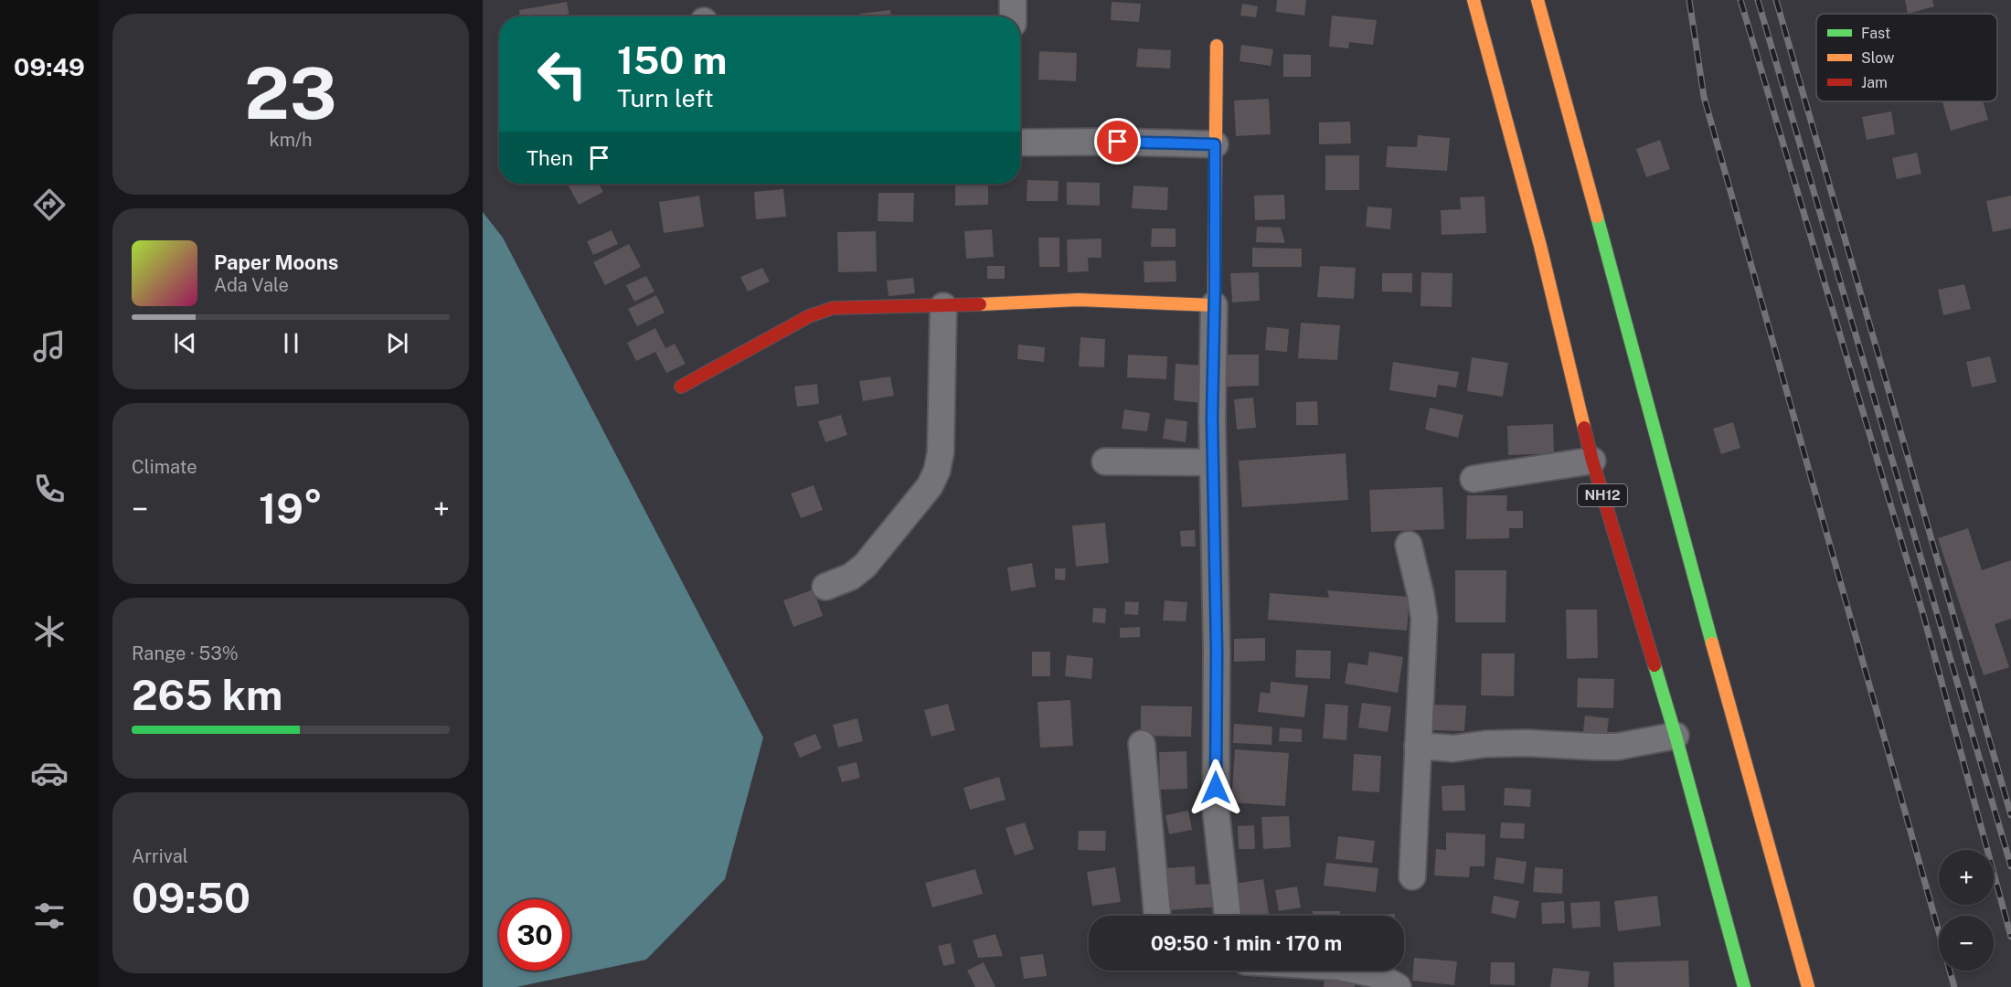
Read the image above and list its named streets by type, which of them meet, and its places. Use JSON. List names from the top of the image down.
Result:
{
  "streets": {
    "main road": ["NH12"]
  },
  "legend": ["Fast", "Slow", "Jam"],
  "page": {
    "tabs": "09:49",
    "tile": [
      ["23", "km/h"],
      "Climate",
      ["Range · 53%", "265 km"],
      ["Arrival", "09:50"]
    ],
    "turn": ["150 m", "Turn left"],
    "then": "Then",
    "song": ["Paper Moons", "Ada Vale"],
    "heat": ["−", "19°", "+"],
    "map_buttons": ["+", "−"],
    "limit": "30",
    "trip": "09:50 · 1 min · 170 m"
  }
}
